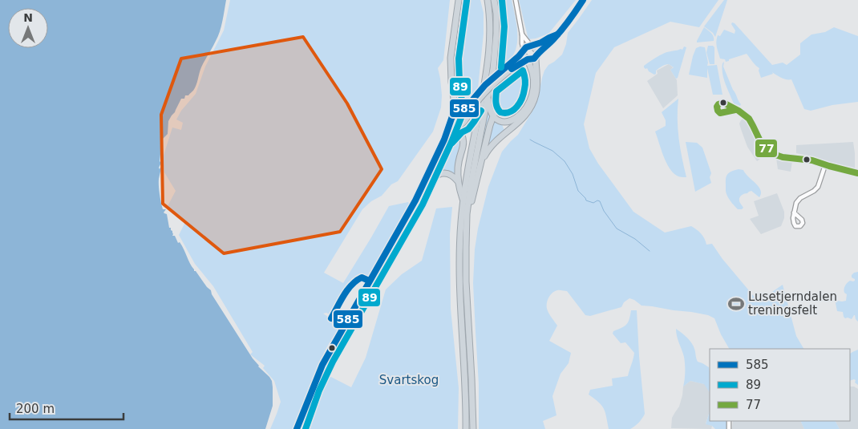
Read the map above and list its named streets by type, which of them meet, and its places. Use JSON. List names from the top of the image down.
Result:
{
  "parks": ["Svartskog"],
  "places": {
    "sports": ["Lusetjerndalen treningsfelt"]
  },
  "lines": ["transit line 585", "transit line 89", "transit line 77"],
  "legend": ["585", "89", "77"],
  "scale_bar": "200 m",
  "north": "top"
}
